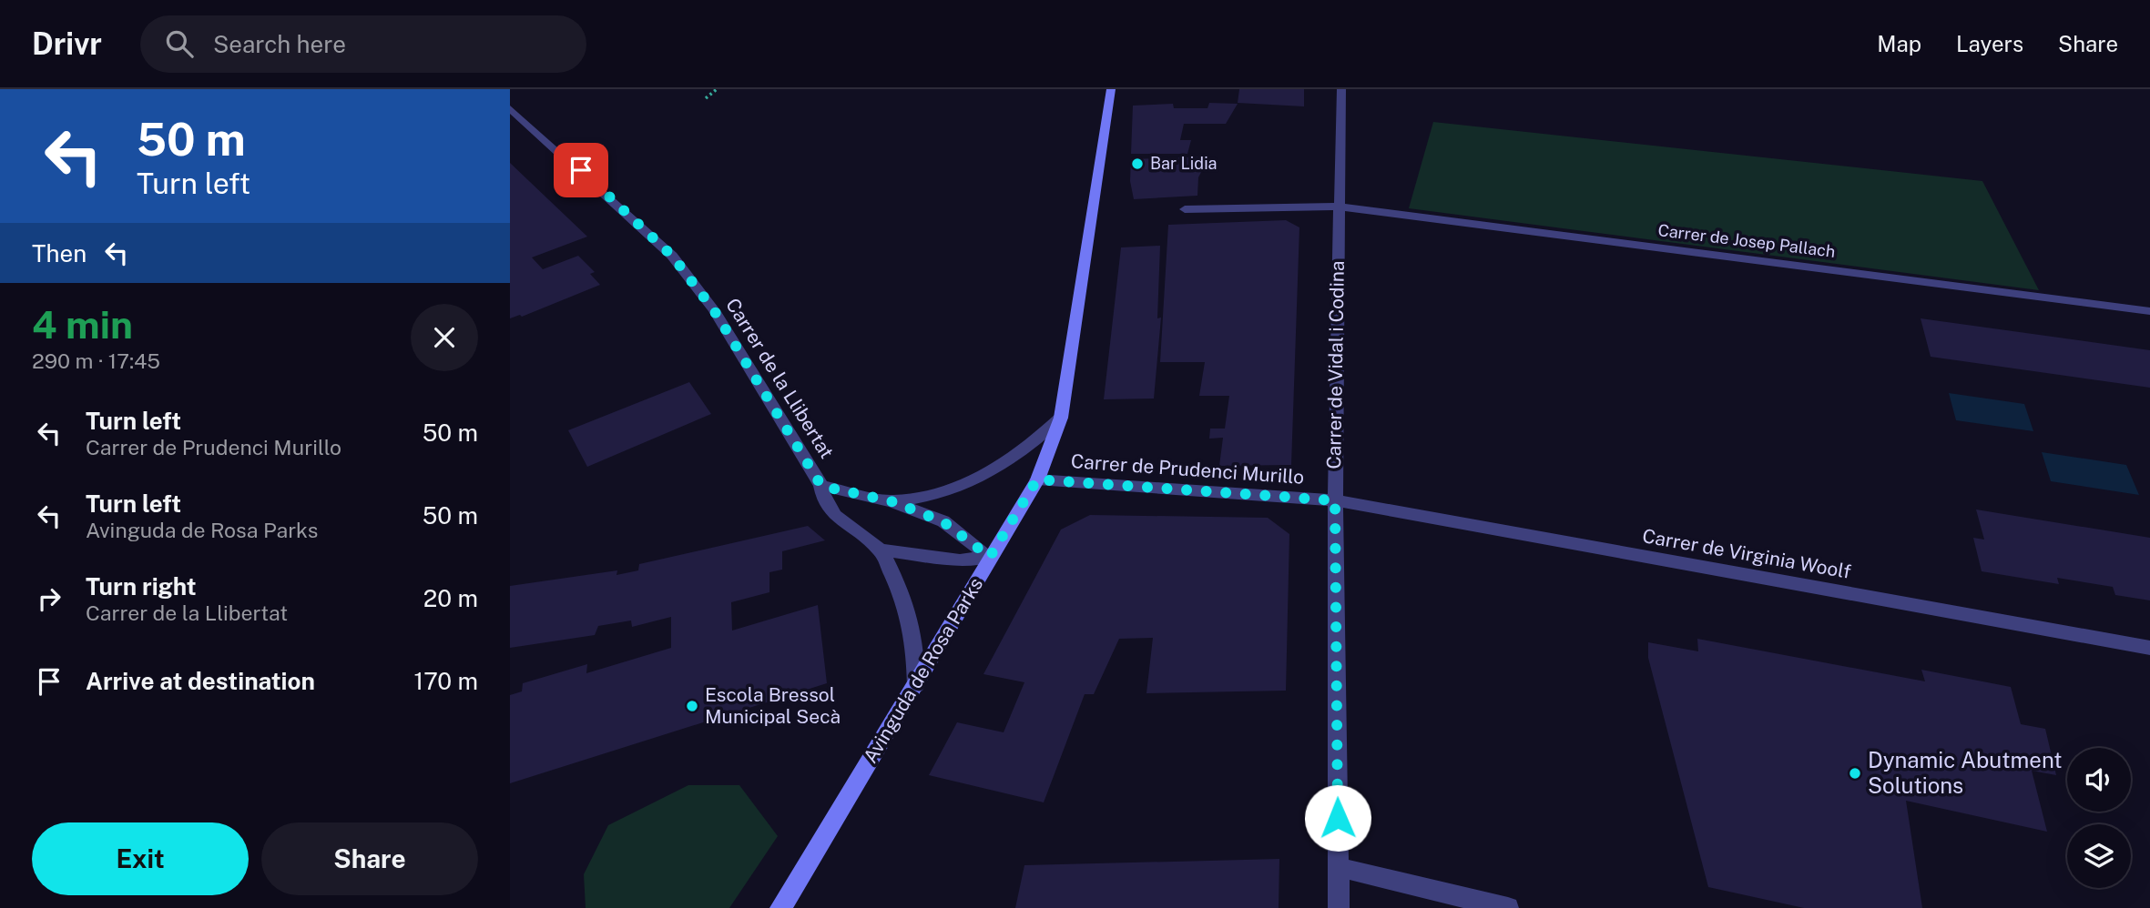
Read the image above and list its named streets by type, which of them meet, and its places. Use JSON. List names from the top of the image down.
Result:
{
  "streets": {
    "main road": ["Avinguda de Rosa Parks"],
    "street": [
      "Carrer de Josep Pallach",
      "Carrer de Vidal i Codina",
      "Carrer de la Llibertat",
      "Carrer de Prudenci Murillo",
      "Carrer de Virginia Woolf"
    ]
  },
  "crossings": [
    ["Carrer de Josep Pallach", "Carrer de Vidal i Codina"],
    ["Carrer de Vidal i Codina", "Carrer de Prudenci Murillo"],
    ["Carrer de Vidal i Codina", "Carrer de Virginia Woolf"],
    ["Carrer de la Llibertat", "Avinguda de Rosa Parks"],
    ["Carrer de Prudenci Murillo", "Carrer de Virginia Woolf"],
    ["Carrer de Prudenci Murillo", "Avinguda de Rosa Parks"]
  ],
  "places": ["Bar Lidia", "Escola Bressol Municipal Secà", "Dynamic Abutment Solutions"],
  "page": {
    "header": "Drivr",
    "search": "Search here",
    "nav": ["Map", "Layers", "Share"],
    "turn": ["50 m", "Turn left"],
    "then": "Then",
    "heading": ["4 min", "290 m · 17:45"],
    "list": [
      {
        "name": "Turn left",
        "note": "Carrer de Prudenci Murillo",
        "value": "50 m"
      },
      {
        "name": "Turn left",
        "note": "Avinguda de Rosa Parks",
        "value": "50 m"
      },
      {
        "name": "Turn right",
        "note": "Carrer de la Llibertat",
        "value": "20 m"
      },
      {
        "name": "Arrive at destination",
        "value": "170 m"
      }
    ],
    "buttons": ["Exit", "Share"]
  }
}
